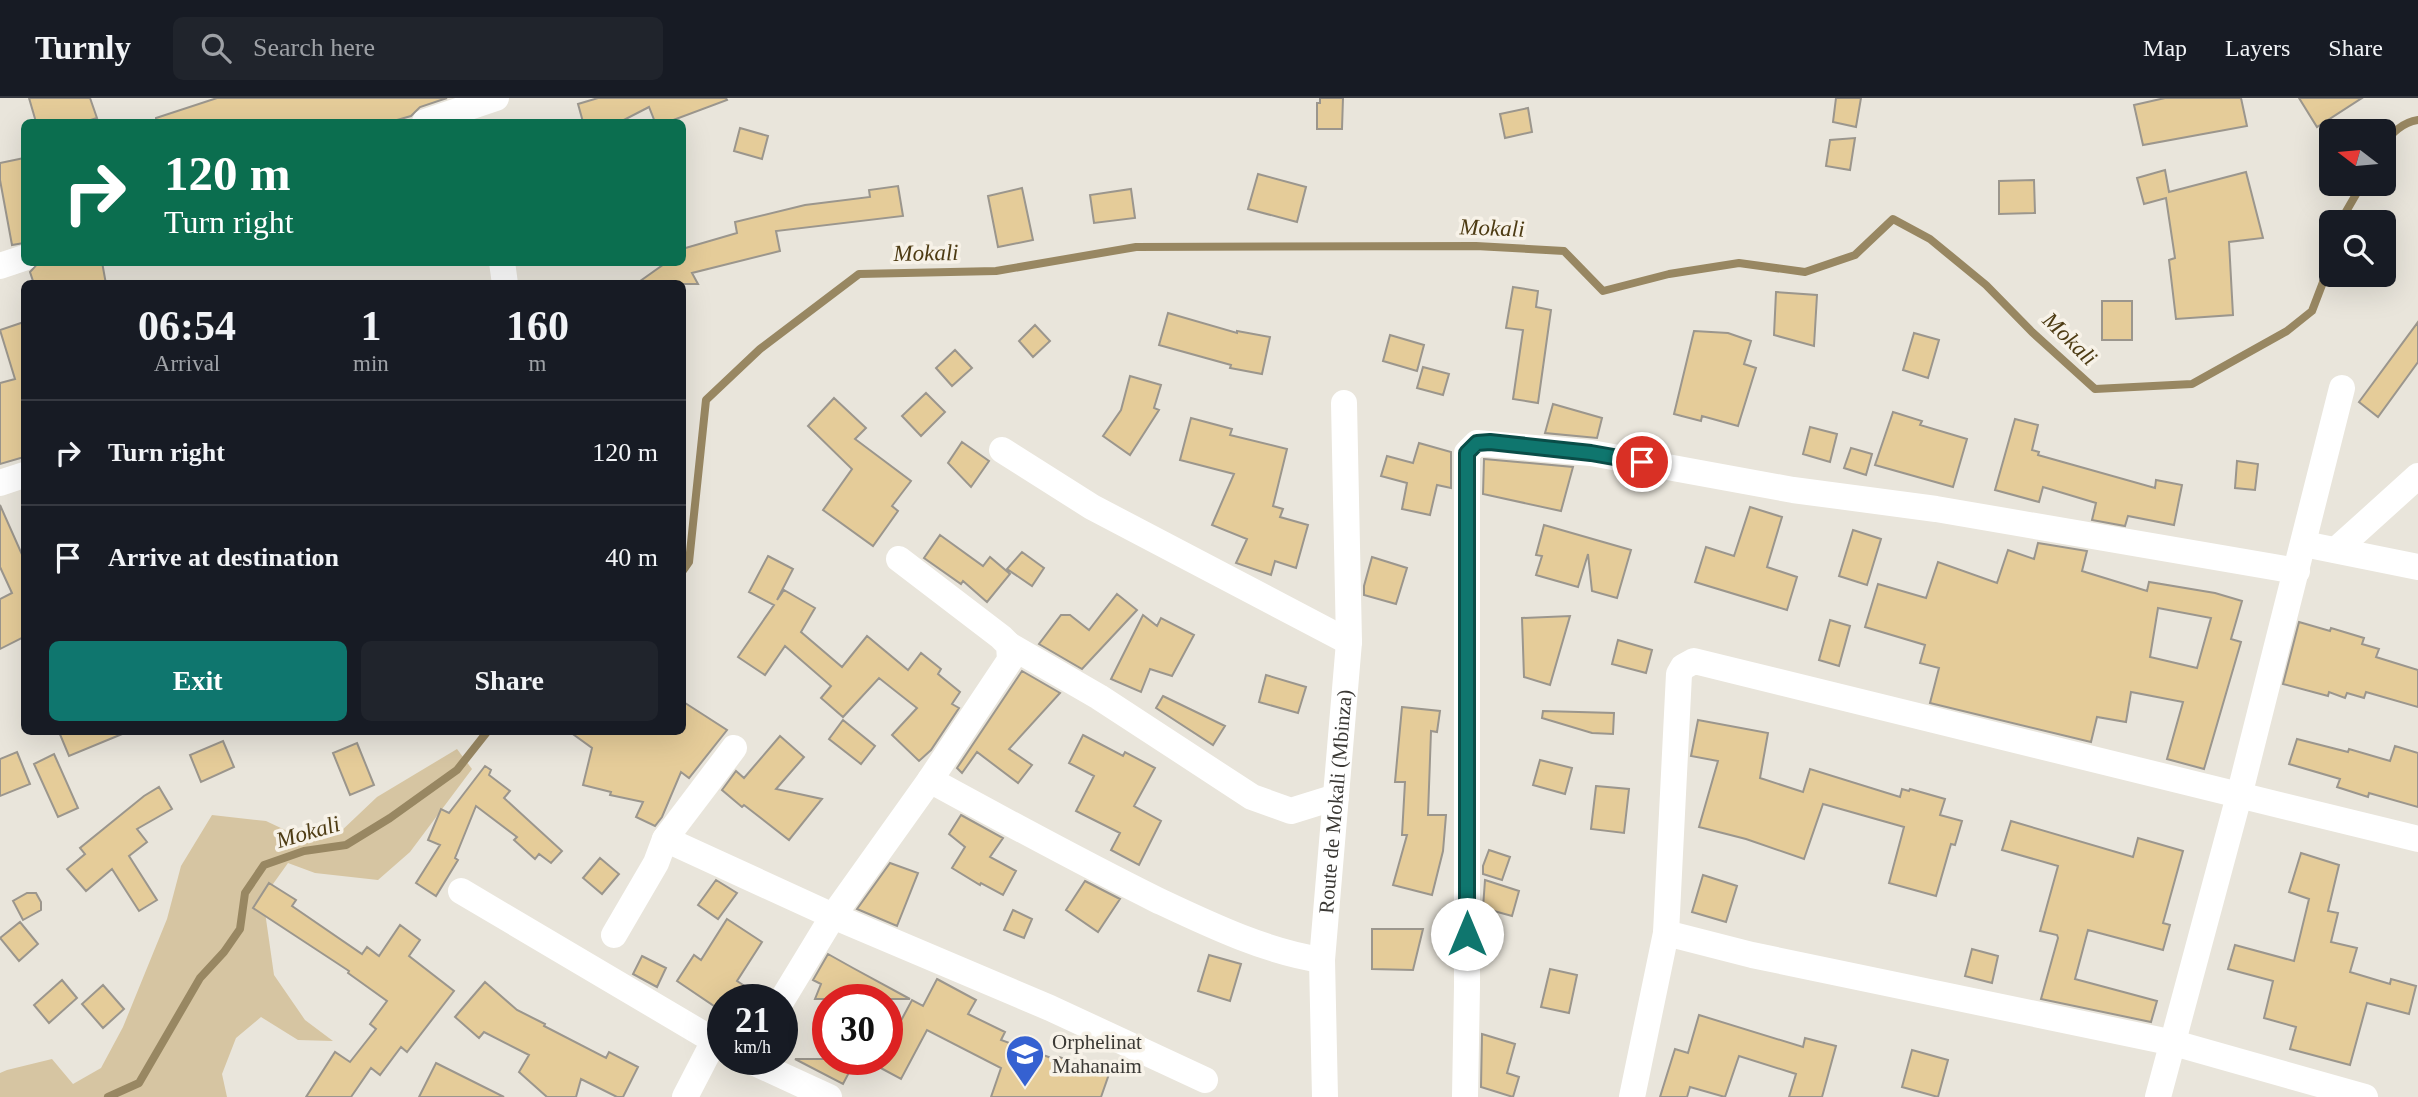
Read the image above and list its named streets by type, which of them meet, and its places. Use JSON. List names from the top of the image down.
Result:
{
  "streets": {
    "street": ["Route de Mokali (Mbinza)"]
  },
  "water": ["Mokali"],
  "places": {
    "school or university": ["Orphelinat Mahanaim"]
  },
  "north": "left",
  "page": {
    "header": "Turnly",
    "search": "Search here",
    "nav": ["Map", "Layers", "Share"],
    "turn": ["120 m", "Turn right"],
    "eta": [
      "06:54",
      "Arrival",
      "1",
      "min",
      "160",
      "m"
    ],
    "list": [
      {
        "name": "Turn right",
        "value": "120 m"
      },
      {
        "name": "Arrive at destination",
        "value": "40 m"
      }
    ],
    "buttons": ["Exit", "Share"],
    "speed": "21 km/h",
    "limit": "30"
  }
}
